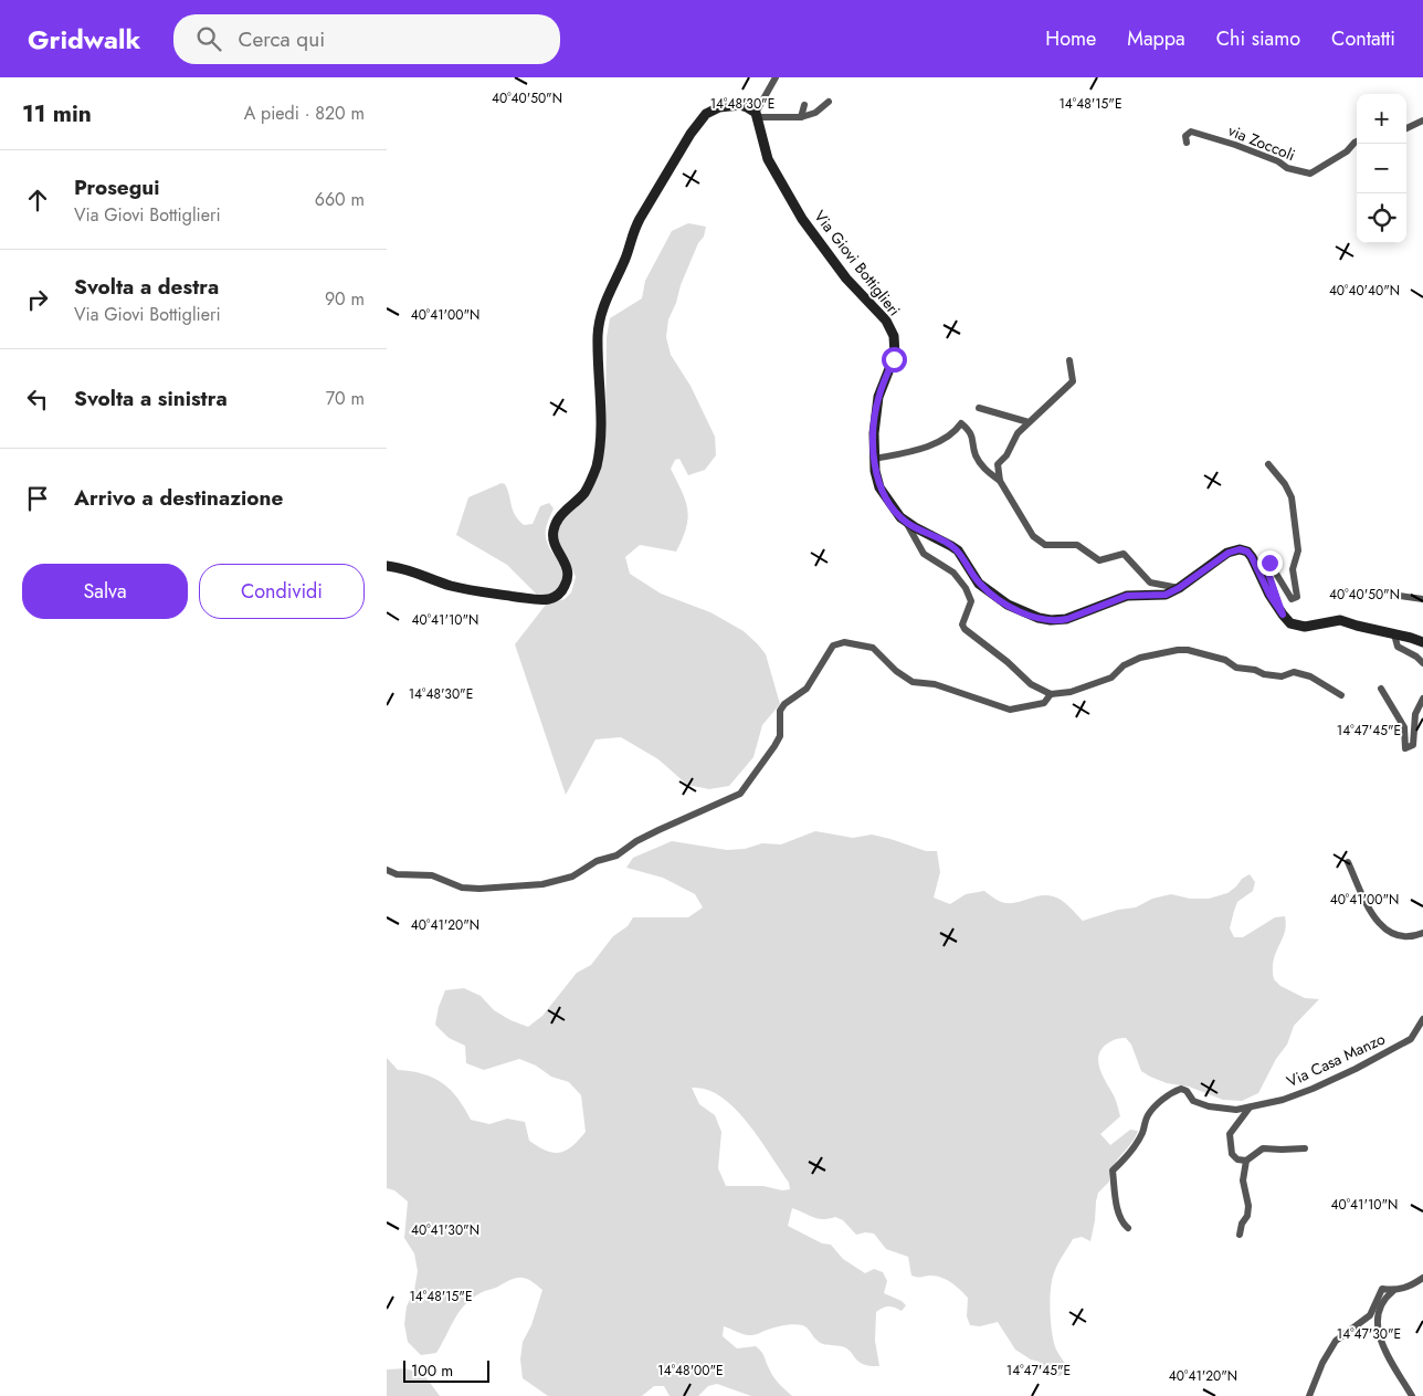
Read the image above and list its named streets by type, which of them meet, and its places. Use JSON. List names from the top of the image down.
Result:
{
  "streets": {
    "street": ["via Zoccoli", "Via Giovi Bottiglieri", "Via Casa Manzo"]
  },
  "scale_bar": "100 m",
  "page": {
    "header": "Gridwalk",
    "search": "Cerca qui",
    "nav": [
      "Home",
      "Mappa",
      "Chi siamo",
      "Contatti"
    ],
    "heading": ["11 min", "A piedi · 820 m"],
    "map_buttons": ["+", "−"],
    "list": [
      ["Prosegui", "Via Giovi Bottiglieri", "660 m"],
      ["Svolta a destra", "Via Giovi Bottiglieri", "90 m"],
      ["Svolta a sinistra", "70 m"],
      "Arrivo a destinazione"
    ],
    "buttons": ["Salva", "Condividi"],
    "scale": "100 m"
  },
  "coordinates": [
    "40°40'50\"N",
    "14°48'30\"E",
    "14°48'15\"E",
    "40°40'40\"N",
    "40°41'00\"N",
    "40°41'10\"N",
    "14°47'45\"E",
    "40°41'20\"N",
    "40°41'30\"N",
    "14°47'30\"E",
    "14°48'00\"E"
  ]
}
